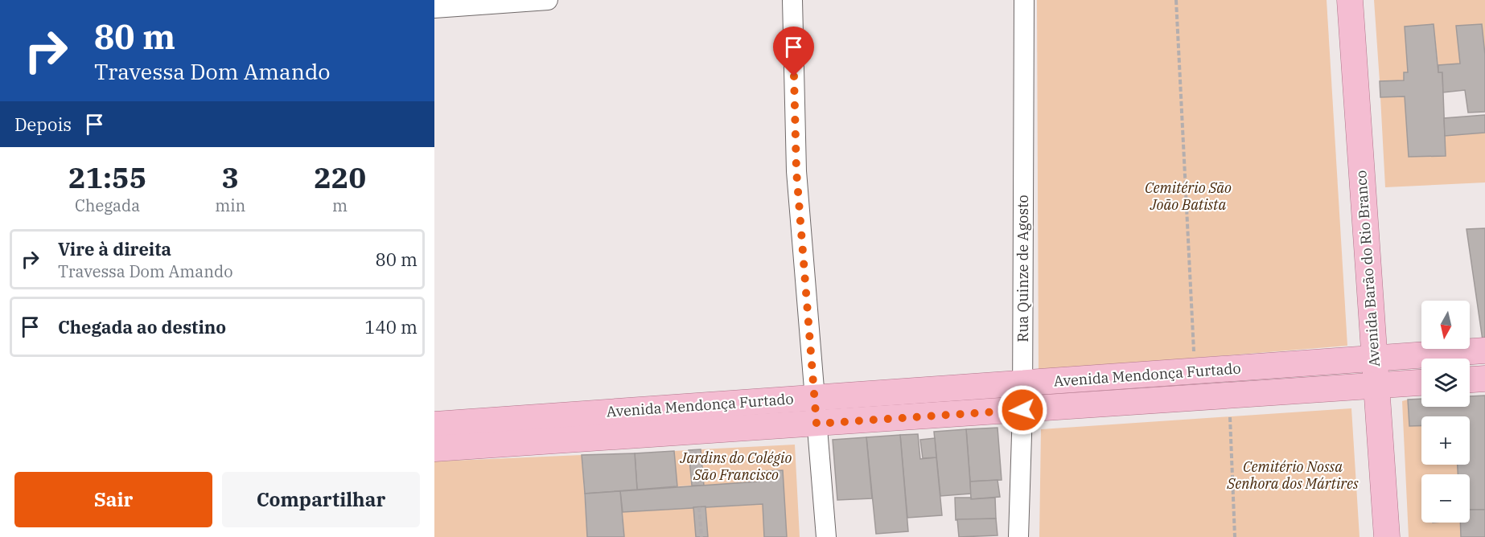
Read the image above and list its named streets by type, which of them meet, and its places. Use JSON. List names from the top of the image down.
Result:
{
  "streets": {
    "main road": ["Avenida Barão do Rio Branco", "Avenida Mendonça Furtado"],
    "street": ["Rua Quinze de Agosto"]
  },
  "crossings": [
    ["Rua Quinze de Agosto", "Avenida Mendonça Furtado"],
    ["Avenida Barão do Rio Branco", "Avenida Mendonça Furtado"]
  ],
  "parks": ["Cemitério São João Batista", "Jardins do Colégio São Francisco", "Cemitério Nossa Senhora dos Mártires"],
  "north": "bottom",
  "page": {
    "turn": ["80 m", "Travessa Dom Amando"],
    "then": "Depois",
    "eta": [
      "21:55",
      "Chegada",
      "3",
      "min",
      "220",
      "m"
    ],
    "list": [
      {
        "name": "Vire à direita",
        "note": "Travessa Dom Amando",
        "value": "80 m"
      },
      {
        "name": "Chegada ao destino",
        "value": "140 m"
      }
    ],
    "map_buttons": ["+", "−"],
    "buttons": ["Sair", "Compartilhar"]
  }
}
